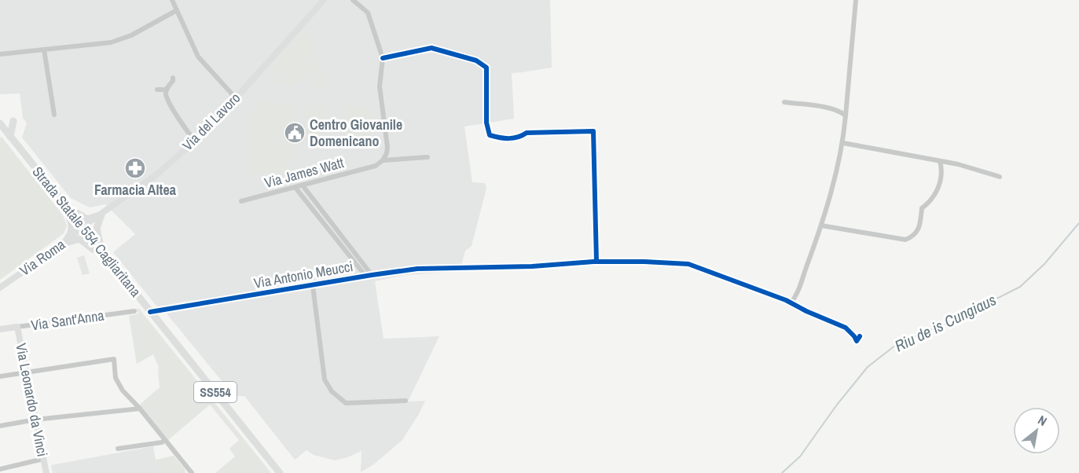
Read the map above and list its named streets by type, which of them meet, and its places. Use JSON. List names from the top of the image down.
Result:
{
  "streets": {
    "main road": [
      "Via del Lavoro",
      "Strada Statale 554 Cagliaritana",
      "Via Roma",
      "Via Sant'Anna",
      "SS554",
      "Via Leonardo da Vinci"
    ],
    "street": ["Via James Watt", "Via Antonio Meucci"]
  },
  "crossings": [
    ["Via del Lavoro", "Strada Statale 554 Cagliaritana"],
    ["Via del Lavoro", "Via Roma"],
    ["Strada Statale 554 Cagliaritana", "Via Roma"],
    ["Strada Statale 554 Cagliaritana", "Via Antonio Meucci"],
    ["Via Sant'Anna", "Via Leonardo da Vinci"]
  ],
  "water": ["Riu de is Cungiaus"],
  "places": {
    "public building": ["Centro Giovanile Domenicano"],
    "pharmacy": ["Farmacia Altea"]
  },
  "north": "top right"
}
